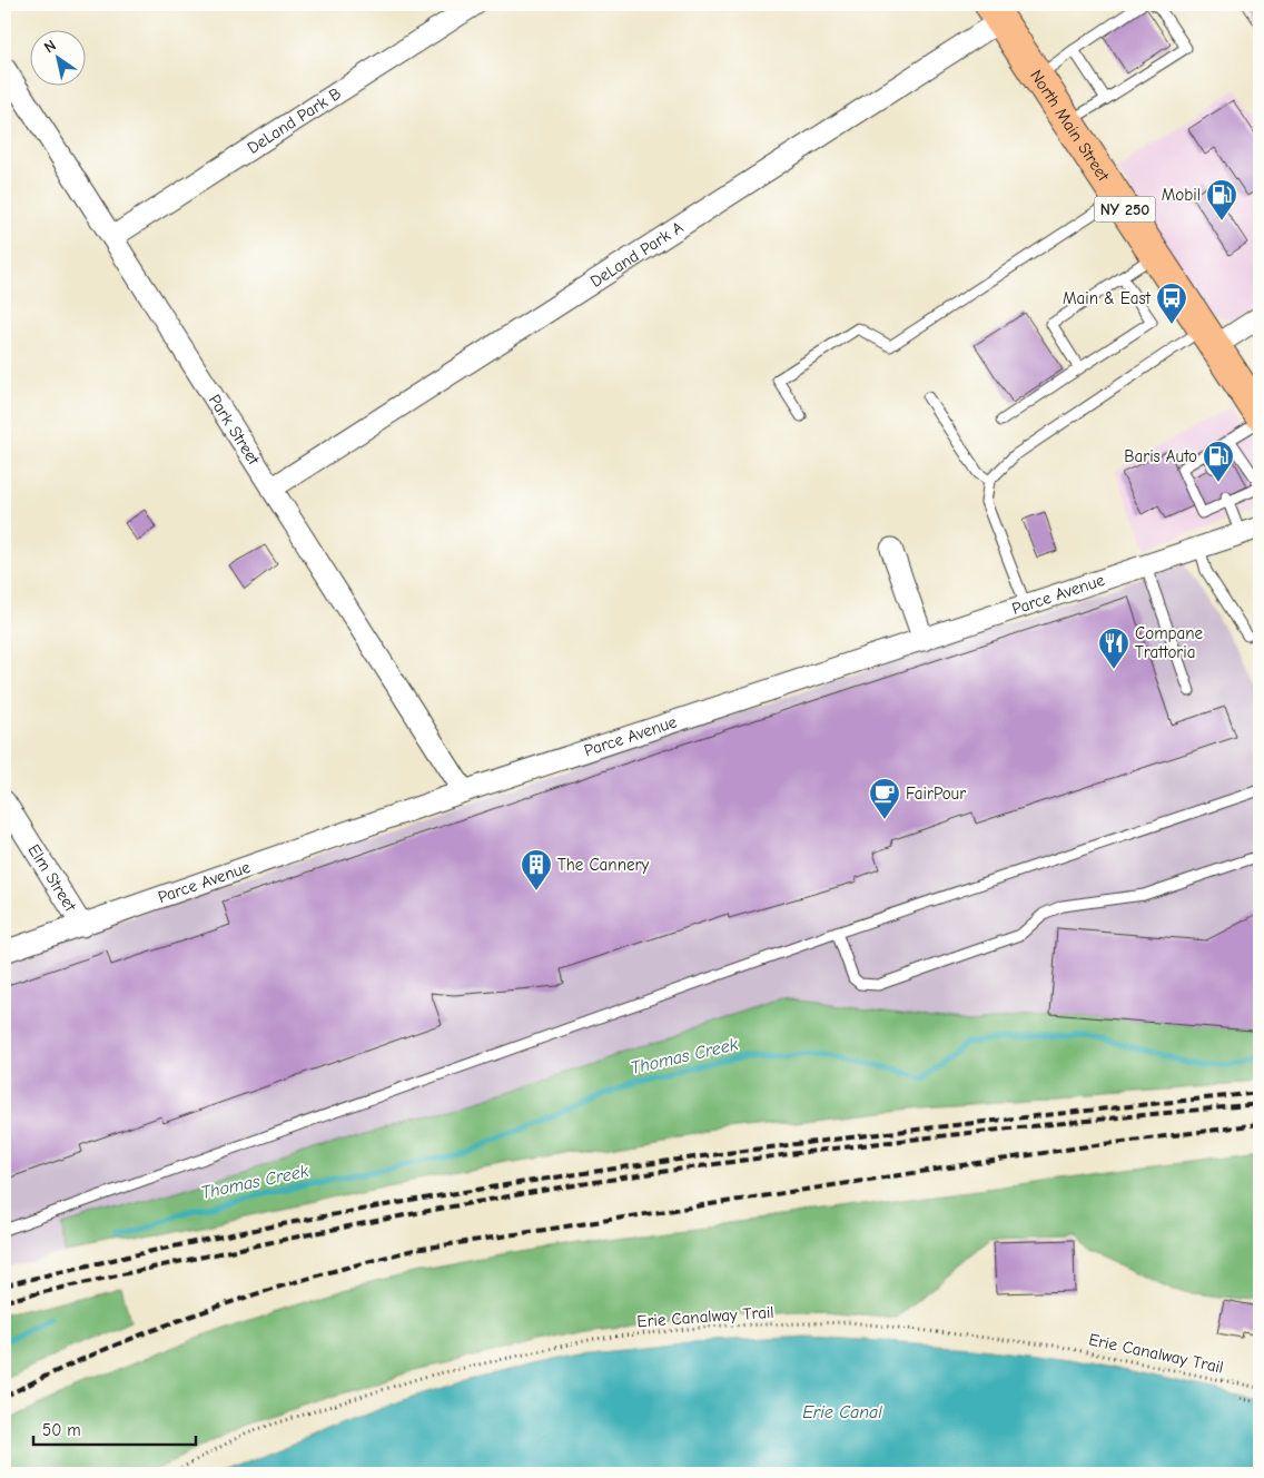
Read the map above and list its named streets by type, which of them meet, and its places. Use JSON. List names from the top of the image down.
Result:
{
  "streets": {
    "main road": ["North Main Street", "NY 250"],
    "street": [
      "DeLand Park B",
      "DeLand Park A",
      "Park Street",
      "Parce Avenue",
      "Elm Street"
    ],
    "path": ["Erie Canalway Trail"]
  },
  "crossings": [
    ["DeLand Park B", "Park Street"],
    ["North Main Street", "DeLand Park A"],
    ["DeLand Park A", "Park Street"],
    ["Park Street", "Parce Avenue"],
    ["Parce Avenue", "Elm Street"]
  ],
  "water": ["Thomas Creek", "Erie Canal"],
  "places": {
    "fuel station": ["Mobil", "Baris Auto"],
    "bus stop": ["Main & East"],
    "restaurant": ["Compane Trattoria"],
    "cafe": ["FairPour"],
    "building": ["The Cannery"]
  },
  "scale_bar": "50 m",
  "north": "top left"
}
